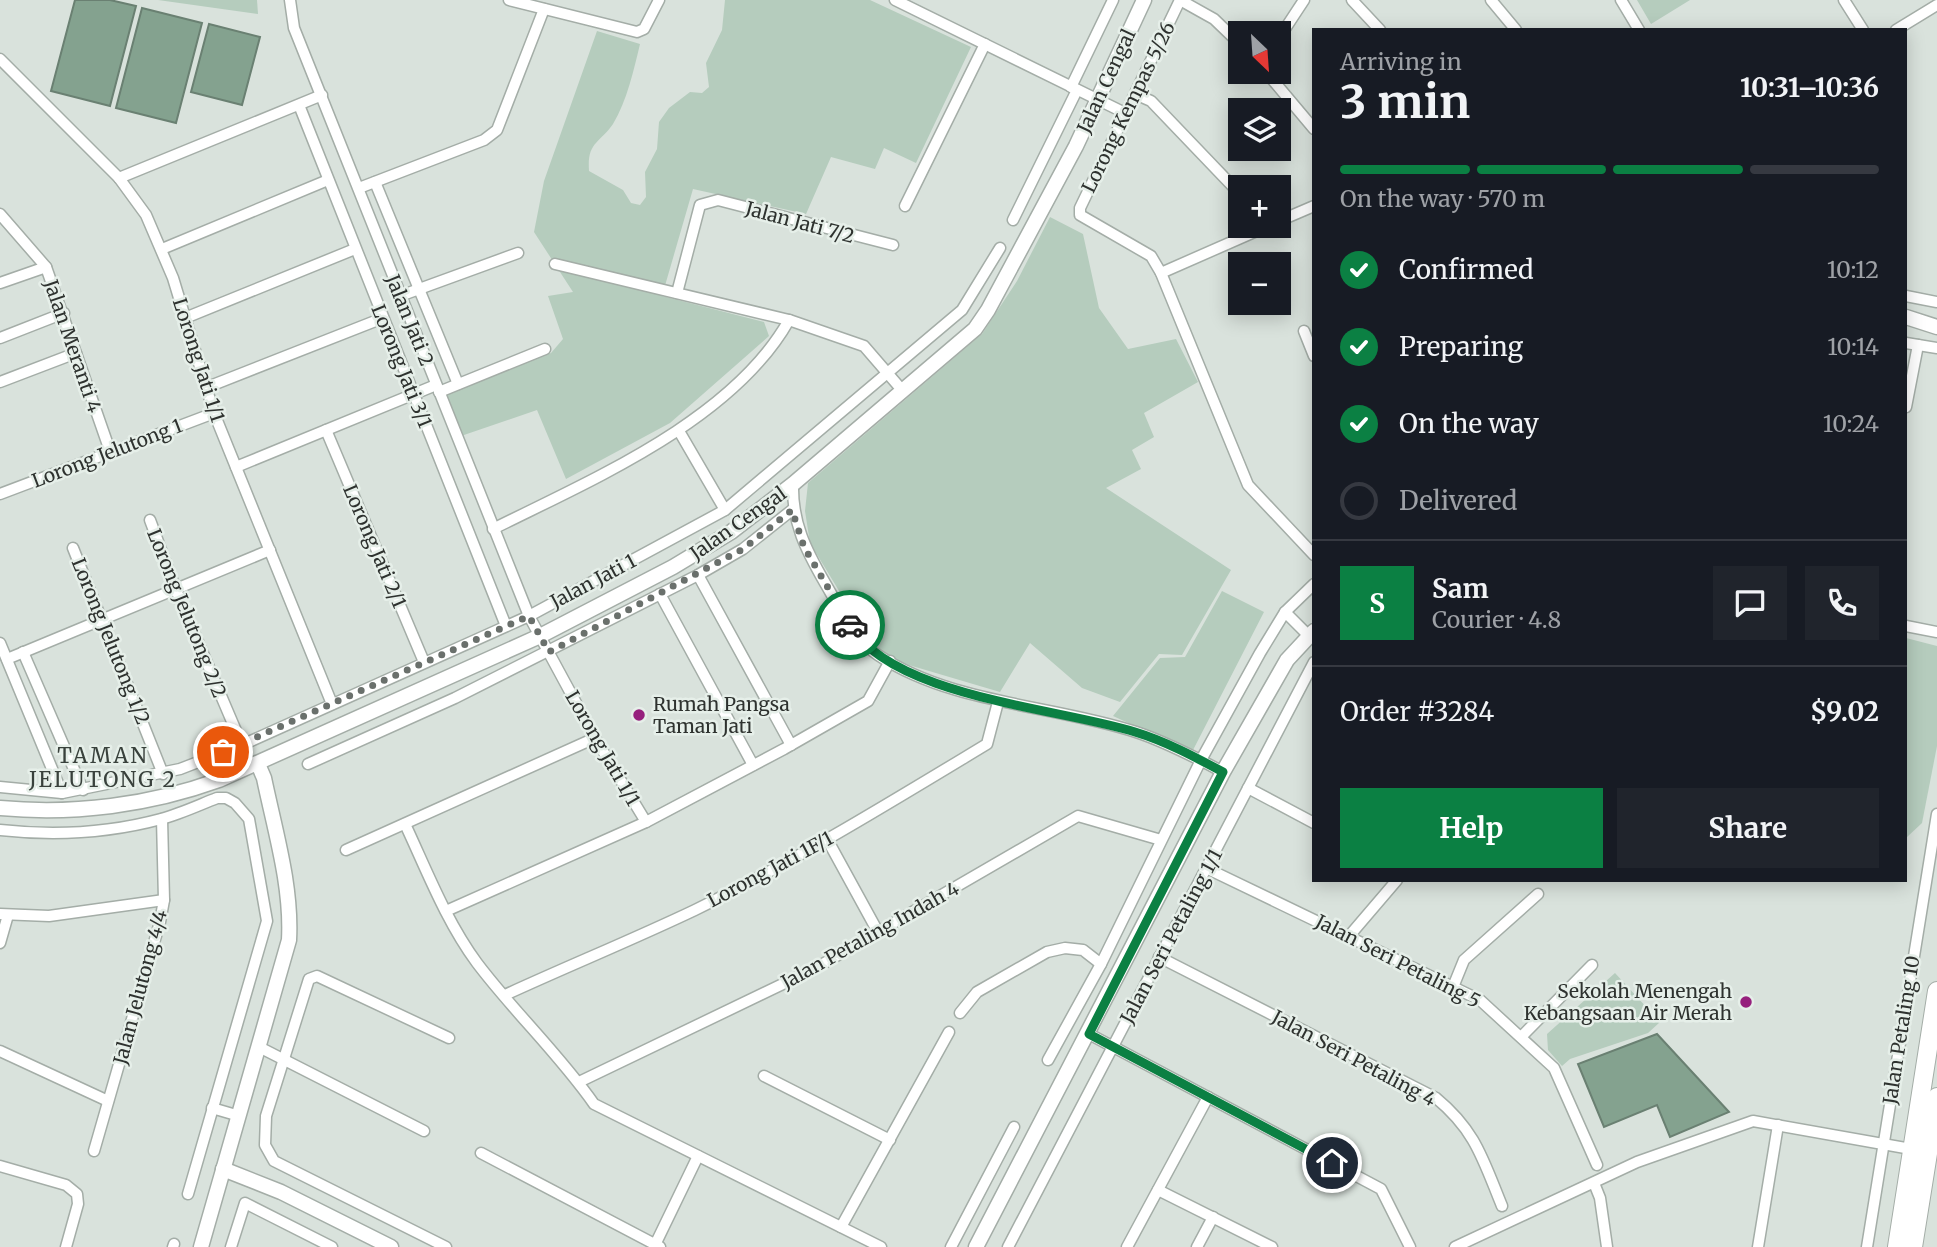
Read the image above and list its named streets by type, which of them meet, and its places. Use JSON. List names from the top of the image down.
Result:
{
  "streets": {
    "street": [
      "Jalan Cengal",
      "Lorong Kempas 5/26",
      "Jalan Jati 7/2",
      "Jalan Jati 2",
      "Jalan Meranti 4",
      "Lorong Jati 1/1",
      "Lorong Jati 3/1",
      "Lorong Jelutong 1",
      "Lorong Jati 2/1",
      "Jalan Jati 1",
      "Lorong Jelutong 2/2",
      "Lorong Jelutong 1/2",
      "Lorong Jati 1F/1",
      "Jalan Petaling Indah 4",
      "Jalan Seri Petaling 1/1",
      "Jalan Seri Petaling 5",
      "Jalan Jelutong 4/4",
      "Jalan Petaling 10",
      "Jalan Seri Petaling 4"
    ]
  },
  "crossings": [
    ["Jalan Cengal", "Jalan Jati 2"],
    ["Jalan Cengal", "Lorong Jati 1/1"],
    ["Jalan Jati 2", "Lorong Jati 1/1"],
    ["Jalan Jati 2", "Jalan Jati 1"],
    ["Jalan Meranti 4", "Lorong Jelutong 1"],
    ["Lorong Jati 1/1", "Lorong Jelutong 1"],
    ["Lorong Jati 1/1", "Jalan Jati 1"],
    ["Lorong Jati 3/1", "Jalan Jati 1"],
    ["Lorong Jati 2/1", "Jalan Jati 1"],
    ["Jalan Jati 1", "Lorong Jelutong 2/2"],
    ["Jalan Jati 1", "Lorong Jelutong 1/2"],
    ["Jalan Seri Petaling 1/1", "Jalan Seri Petaling 5"],
    ["Jalan Seri Petaling 1/1", "Jalan Seri Petaling 4"]
  ],
  "districts": ["TAMAN JELUTONG 2"],
  "places": ["Rumah Pangsa Taman Jati", "Sekolah Menengah Kebangsaan Air Merah"],
  "north": "bottom right",
  "page": {
    "map_buttons": ["+", "−"],
    "heading": ["3 min", "Arriving in", "10:31–10:36"],
    "panel": [
      "Sam",
      "Courier · 4.8",
      "Order #3284",
      "$9.02"
    ],
    "bar": "On the way · 570 m",
    "list": [
      ["Confirmed", "10:12"],
      ["Preparing", "10:14"],
      ["On the way", "10:24"],
      "Delivered"
    ],
    "round": "S",
    "buttons": ["Help", "Share"]
  }
}
